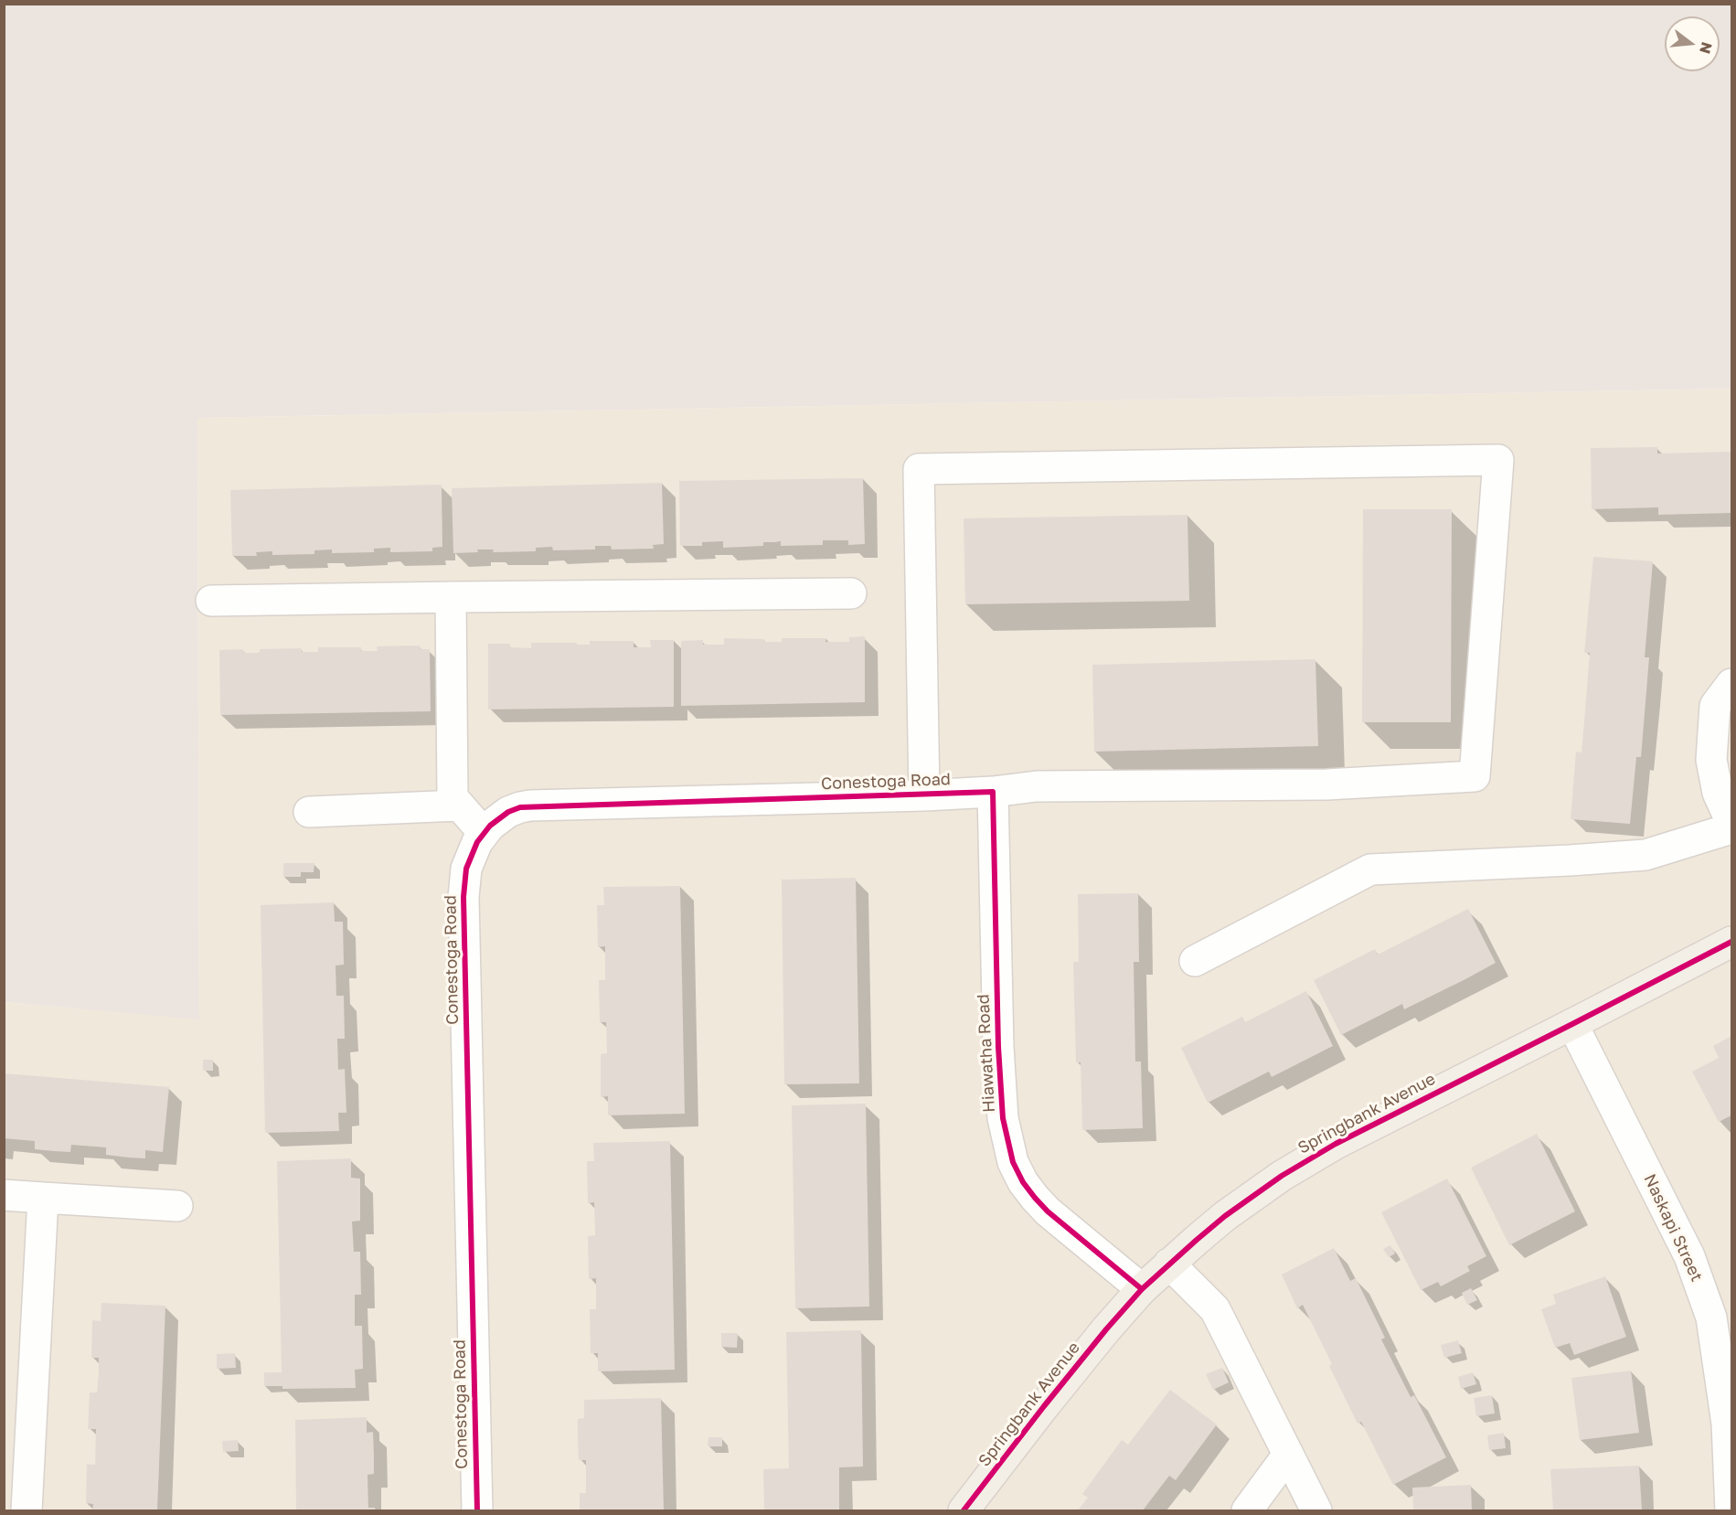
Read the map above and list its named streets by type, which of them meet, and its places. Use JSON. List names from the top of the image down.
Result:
{
  "streets": {
    "main road": ["Springbank Avenue"],
    "street": ["Conestoga Road", "Hiawatha Road", "Naskapi Street"]
  },
  "crossings": [
    ["Conestoga Road", "Hiawatha Road"],
    ["Hiawatha Road", "Springbank Avenue"],
    ["Springbank Avenue", "Naskapi Street"]
  ],
  "north": "right"
}
